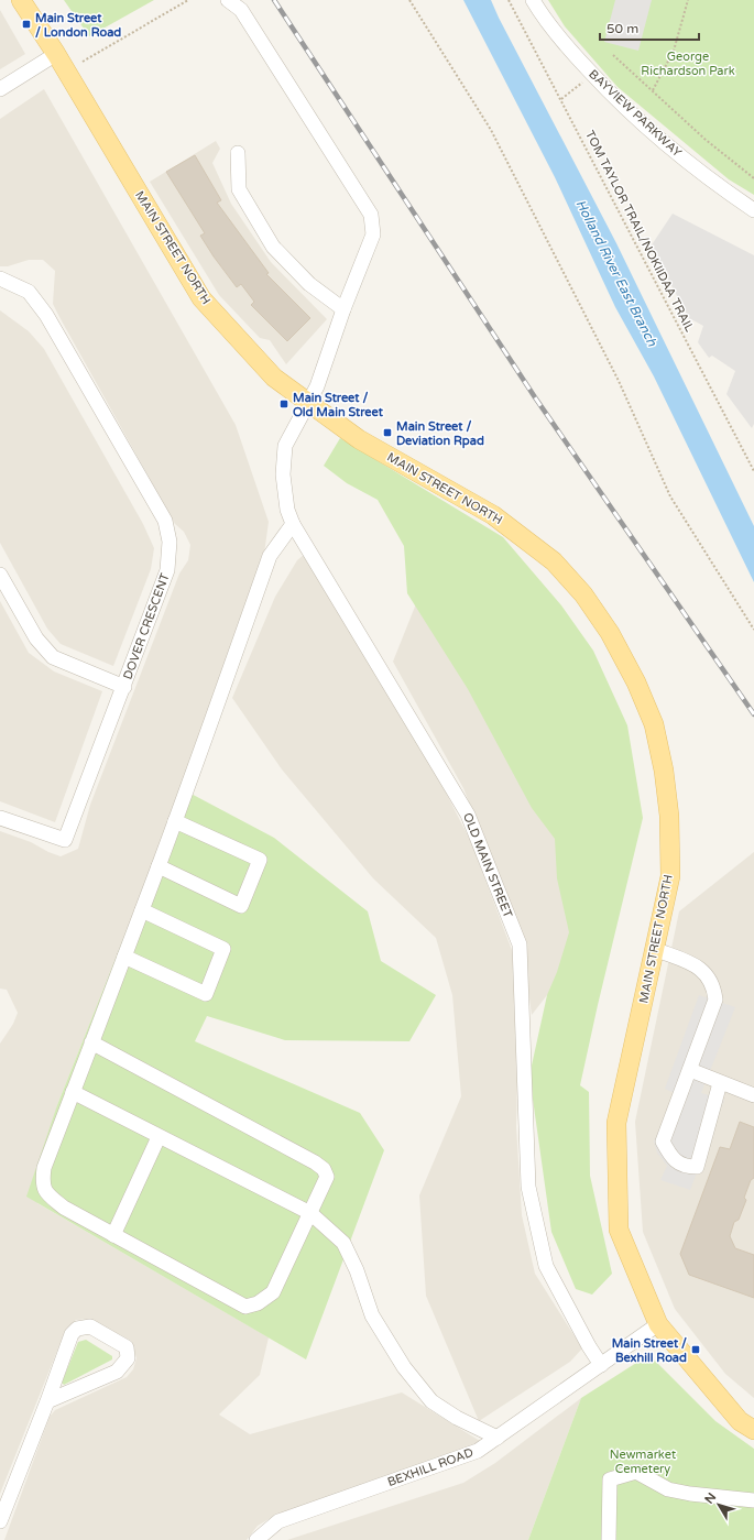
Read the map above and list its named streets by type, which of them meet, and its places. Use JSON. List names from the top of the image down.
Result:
{
  "streets": {
    "main road": ["MAIN STREET NORTH"],
    "street": [
      "BAYVIEW PARKWAY",
      "DOVER CRESCENT",
      "OLD MAIN STREET",
      "BEXHILL ROAD"
    ],
    "path": ["TOM TAYLOR TRAIL/NOKIIDAA TRAIL"]
  },
  "crossings": [
    ["MAIN STREET NORTH", "OLD MAIN STREET"],
    ["MAIN STREET NORTH", "BEXHILL ROAD"],
    ["OLD MAIN STREET", "BEXHILL ROAD"]
  ],
  "water": ["Holland River East Branch"],
  "parks": ["George Richardson Park", "Newmarket Cemetery"],
  "places": {
    "transit": [
      "Main Street / London Road",
      "Main Street / Old Main Street",
      "Main Street / Deviation Rpad",
      "Main Street / Bexhill Road"
    ]
  },
  "scale_bar": "50 m",
  "north": "top left"
}
